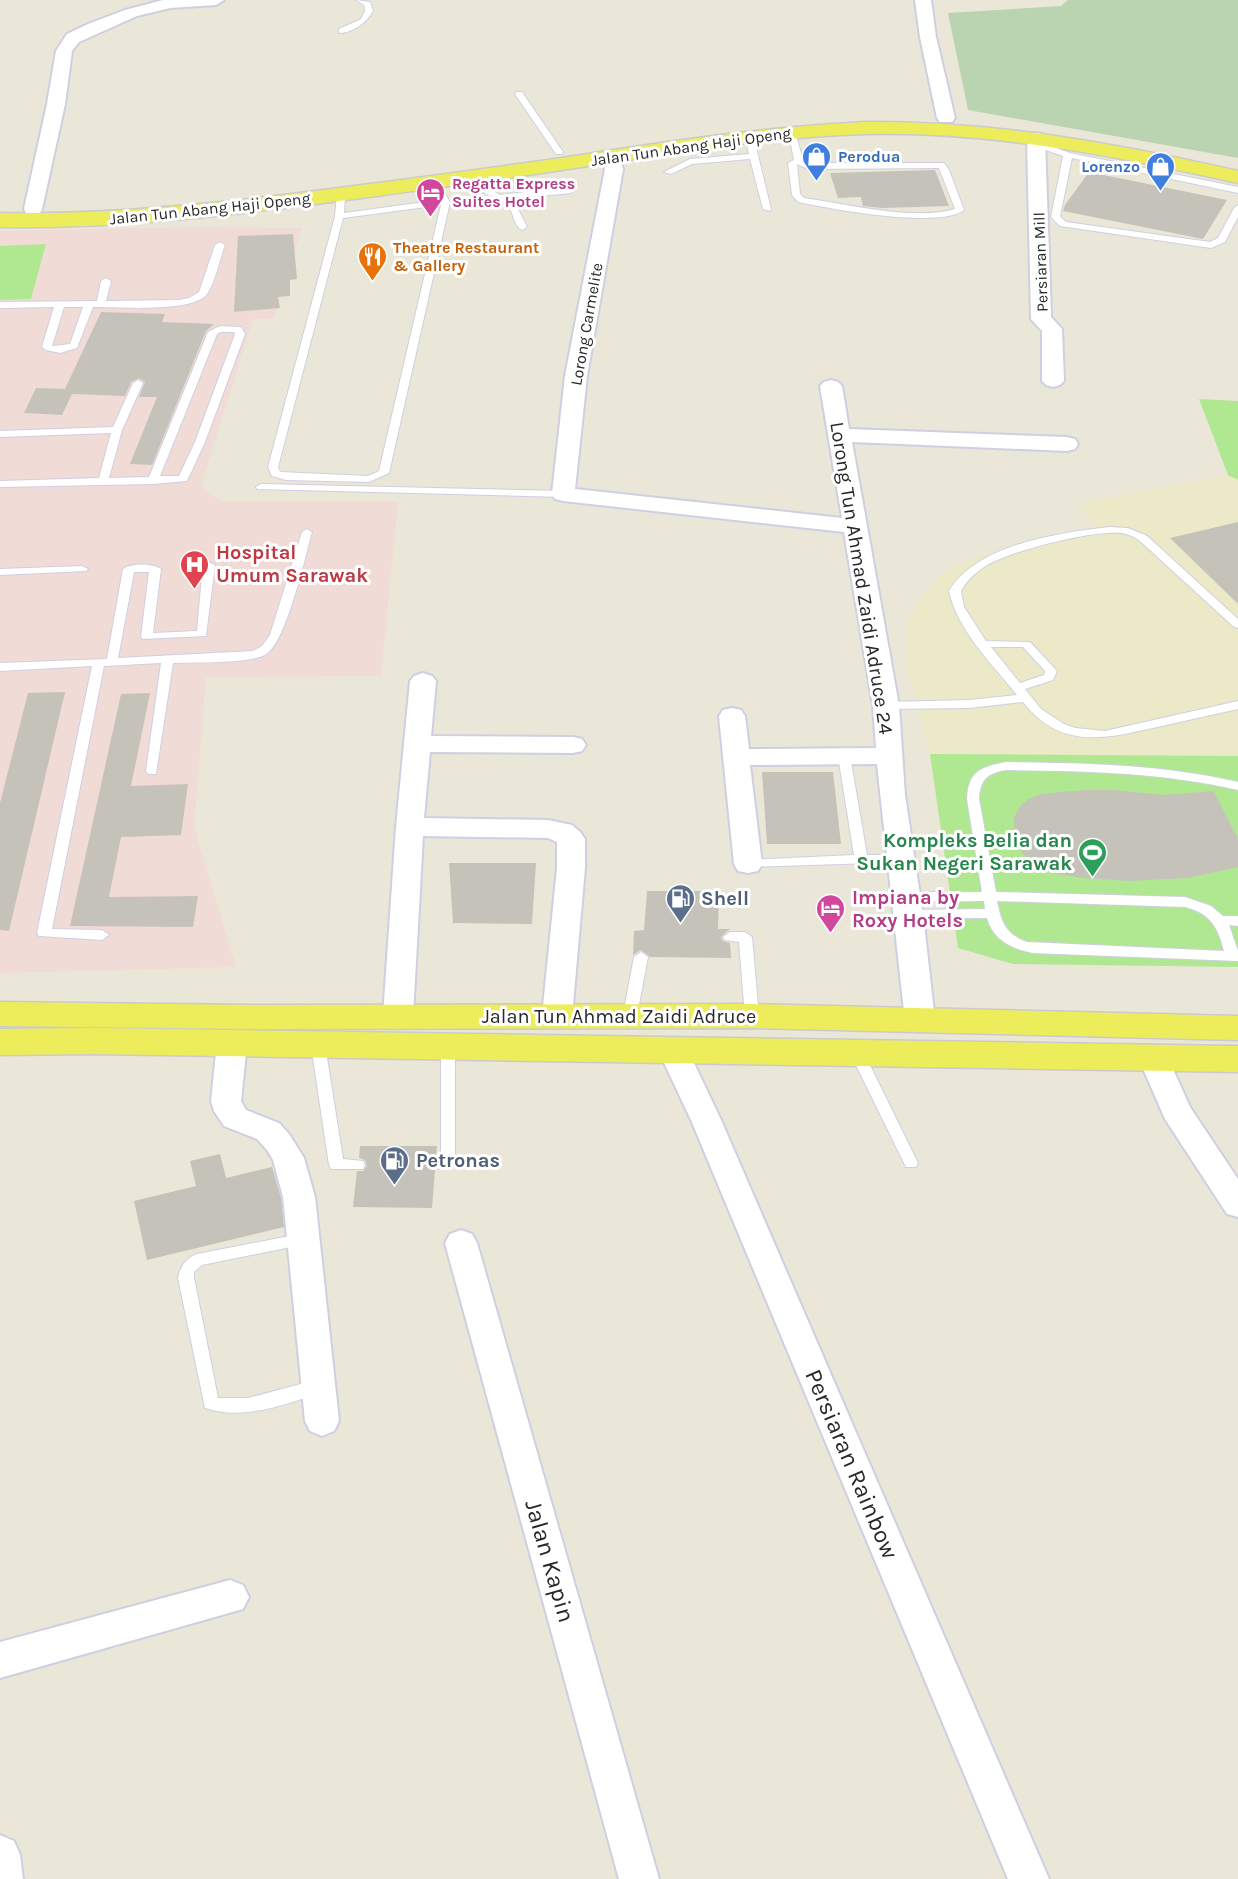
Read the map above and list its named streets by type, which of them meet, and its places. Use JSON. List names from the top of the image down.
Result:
{
  "streets": {
    "main road": ["Jalan Tun Abang Haji Openg", "Jalan Tun Ahmad Zaidi Adruce"],
    "street": [
      "Persiaran Mill",
      "Lorong Carmelite",
      "Lorong Tun Ahmad Zaidi Adruce 24",
      "Persiaran Rainbow",
      "Jalan Kapin"
    ]
  },
  "crossings": [
    ["Jalan Tun Abang Haji Openg", "Persiaran Mill"],
    ["Jalan Tun Abang Haji Openg", "Lorong Carmelite"],
    ["Lorong Tun Ahmad Zaidi Adruce 24", "Jalan Tun Ahmad Zaidi Adruce"],
    ["Jalan Tun Ahmad Zaidi Adruce", "Persiaran Rainbow"]
  ],
  "places": {
    "shop": ["Perodua", "Lorenzo"],
    "hotel": ["Regatta Express Suites Hotel", "Impiana by Roxy Hotels"],
    "restaurant": ["Theatre Restaurant & Gallery"],
    "hospital": ["Hospital Umum Sarawak"],
    "sports": ["Kompleks Belia dan Sukan Negeri Sarawak"],
    "fuel station": ["Shell", "Petronas"]
  }
}
